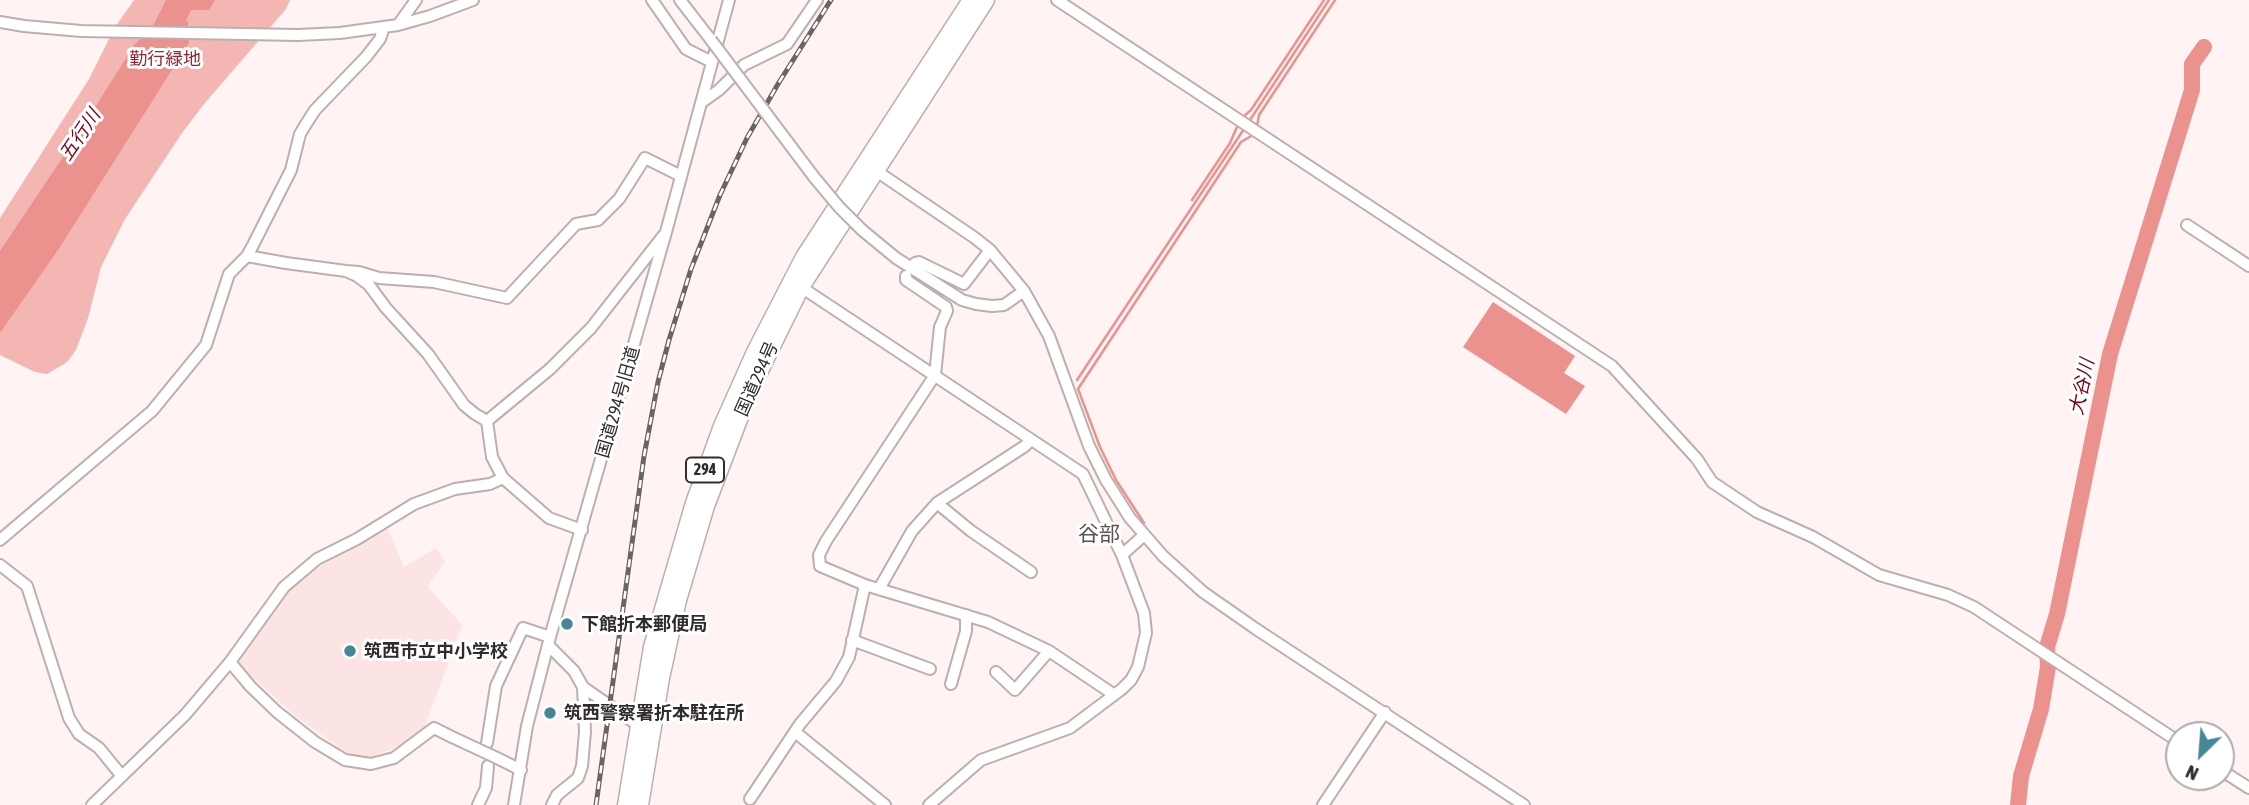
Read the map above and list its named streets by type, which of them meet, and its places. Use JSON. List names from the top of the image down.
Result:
{
  "streets": {
    "highway": ["国道294号", "294"],
    "street": ["国道294号旧道"]
  },
  "districts": ["谷部"],
  "water": ["五行川", "大谷川"],
  "parks": ["勤行緑地"],
  "places": ["下館折本郵便局", "筑西市立中小学校", "筑西警察署折本駐在所"],
  "north": "bottom left"
}
